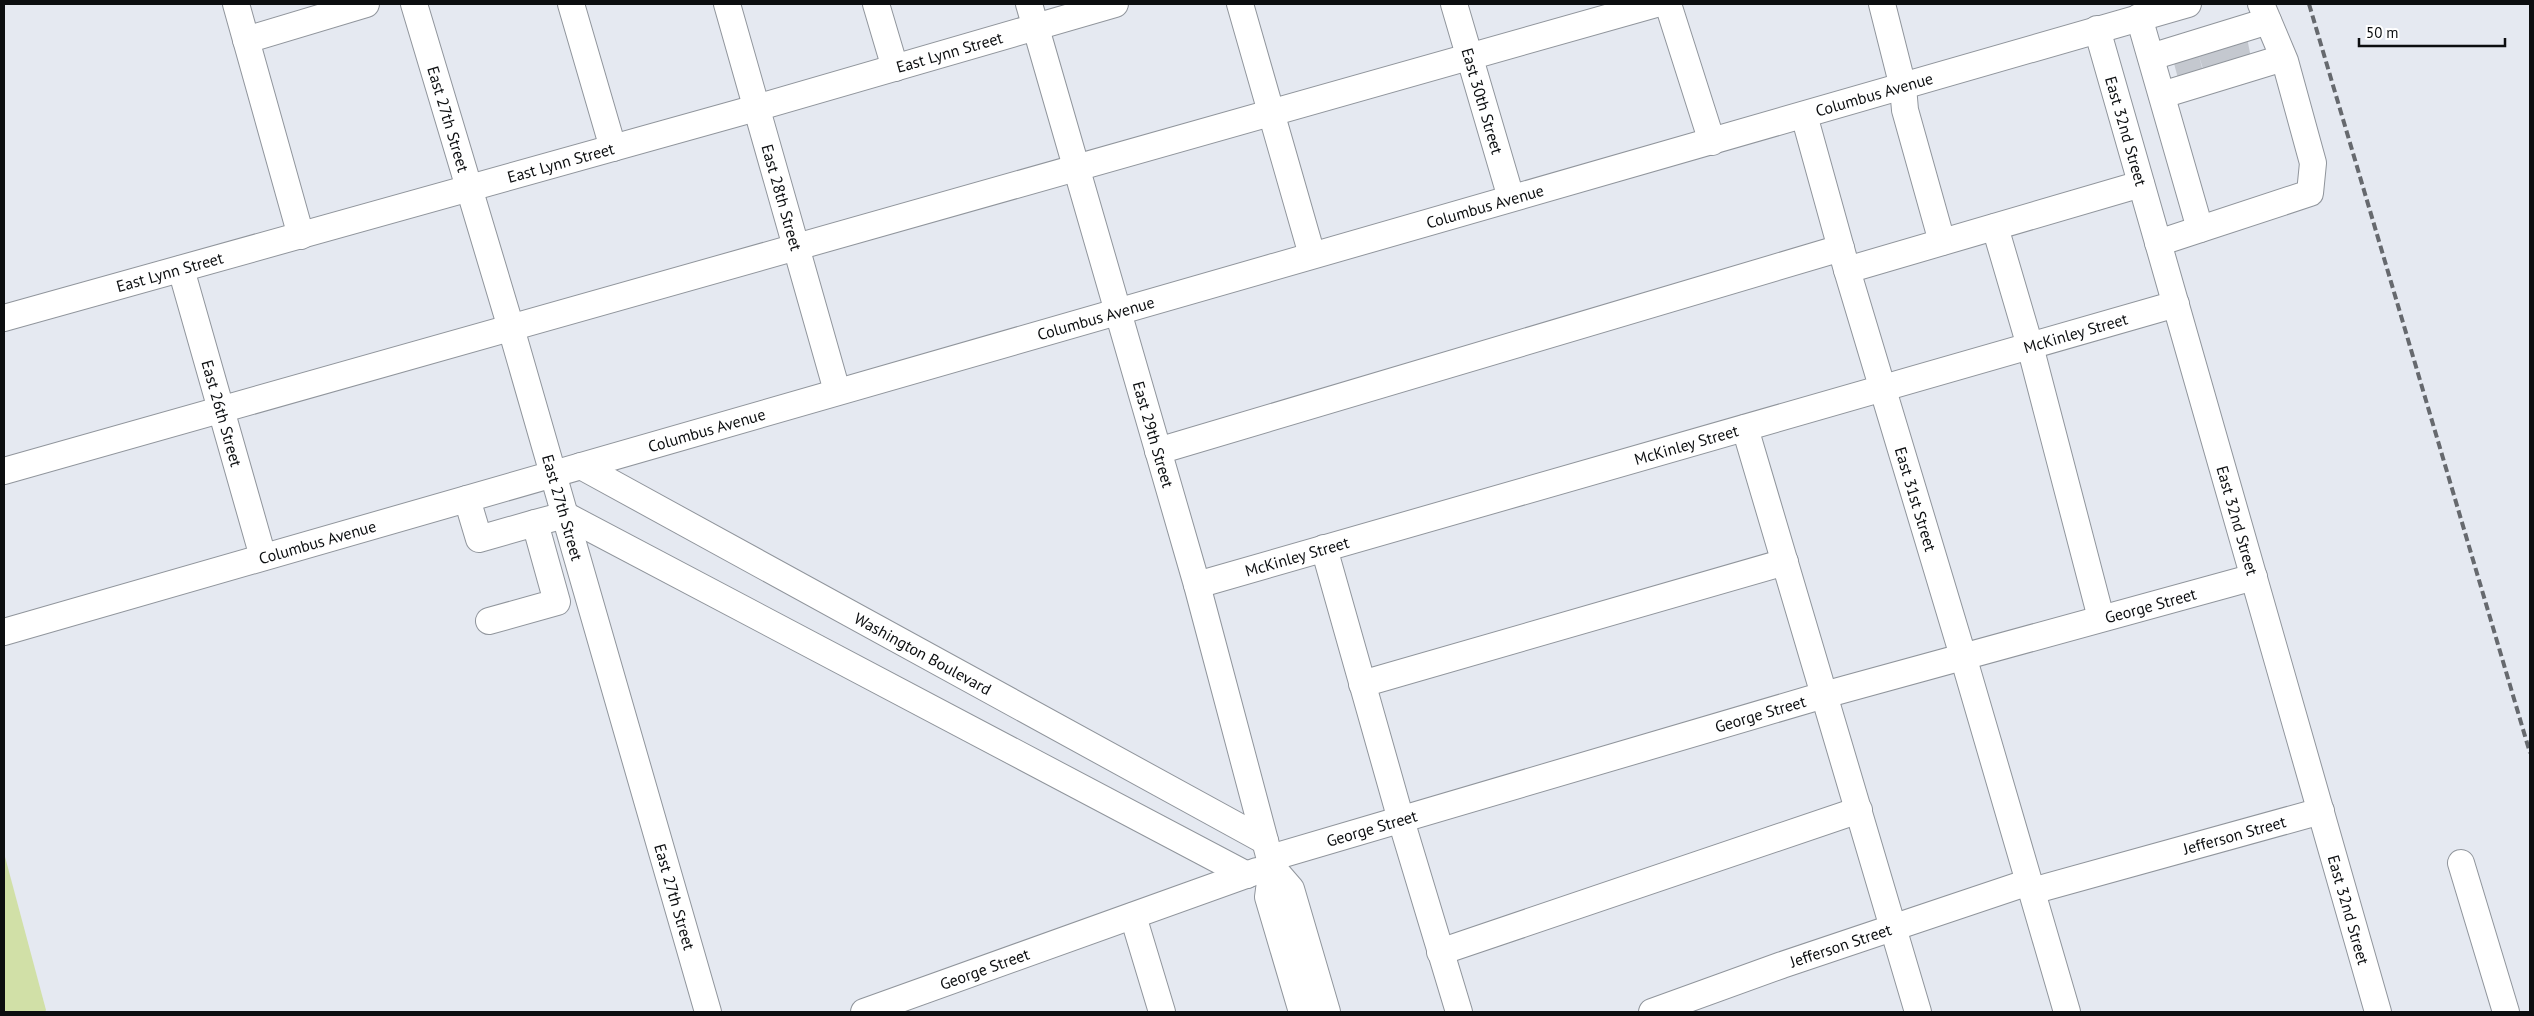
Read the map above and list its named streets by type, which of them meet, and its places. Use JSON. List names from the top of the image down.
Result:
{
  "streets": {
    "street": [
      "East Lynn Street",
      "Columbus Avenue",
      "East 30th Street",
      "East 27th Street",
      "East 32nd Street",
      "East 28th Street",
      "McKinley Street",
      "East 26th Street",
      "East 29th Street",
      "East 31st Street",
      "George Street",
      "Washington Boulevard",
      "Jefferson Street"
    ]
  },
  "crossings": [
    ["East Lynn Street", "East 27th Street"],
    ["East Lynn Street", "East 28th Street"],
    ["East Lynn Street", "East 26th Street"],
    ["East Lynn Street", "East 29th Street"],
    ["Columbus Avenue", "East 30th Street"],
    ["Columbus Avenue", "East 27th Street"],
    ["Columbus Avenue", "East 32nd Street"],
    ["Columbus Avenue", "East 28th Street"],
    ["Columbus Avenue", "East 26th Street"],
    ["Columbus Avenue", "East 29th Street"],
    ["Columbus Avenue", "East 31st Street"],
    ["Columbus Avenue", "Washington Boulevard"],
    ["East 32nd Street", "McKinley Street"],
    ["East 32nd Street", "George Street"],
    ["East 32nd Street", "Jefferson Street"],
    ["McKinley Street", "East 29th Street"],
    ["McKinley Street", "East 31st Street"],
    ["East 29th Street", "George Street"],
    ["East 29th Street", "Washington Boulevard"],
    ["East 31st Street", "George Street"],
    ["East 31st Street", "Jefferson Street"],
    ["George Street", "Washington Boulevard"]
  ],
  "scale_bar": "50 m"
}
